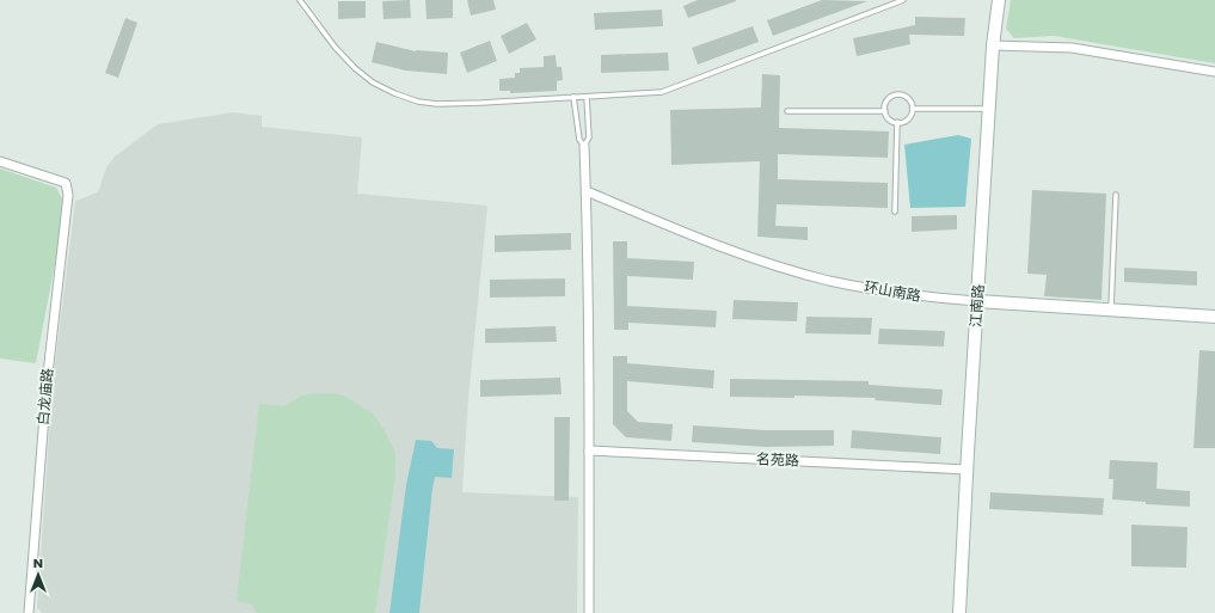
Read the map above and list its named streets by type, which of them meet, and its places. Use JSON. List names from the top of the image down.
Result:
{
  "streets": {
    "main road": ["环山南路", "江南路"],
    "street": ["白龙庙路", "名苑路"]
  },
  "crossings": [
    ["环山南路", "江南路"],
    ["江南路", "名苑路"]
  ],
  "north": "top"
}
